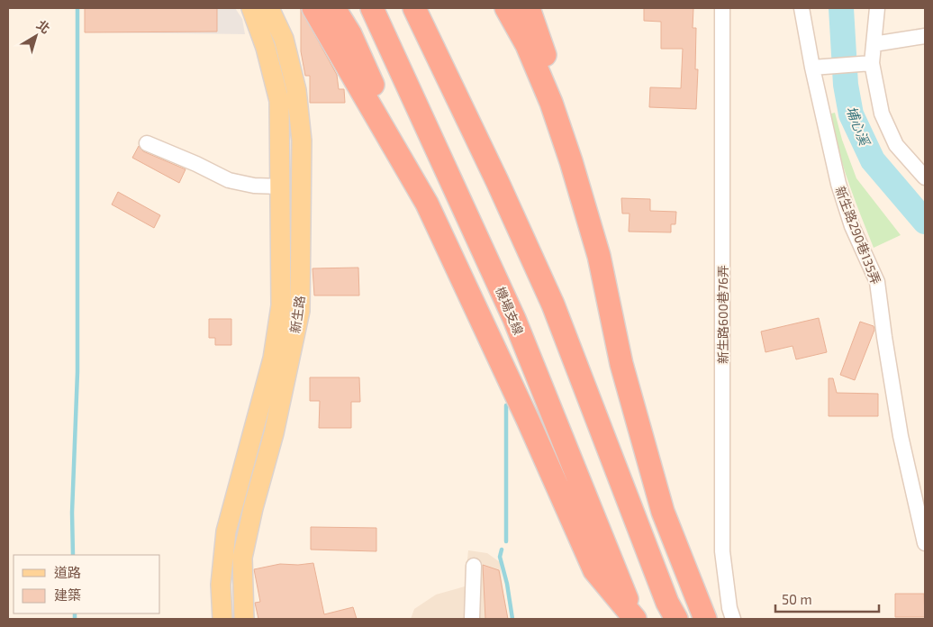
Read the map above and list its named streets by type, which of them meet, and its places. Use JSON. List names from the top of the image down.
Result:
{
  "streets": {
    "highway": ["機場支線"],
    "main road": ["新生路"],
    "lane": ["新生路290巷135弄", "新生路600巷76弄"]
  },
  "water": ["埔心溪"],
  "legend": ["道路", "建築"],
  "scale_bar": "50 m",
  "north": "top right"
}
